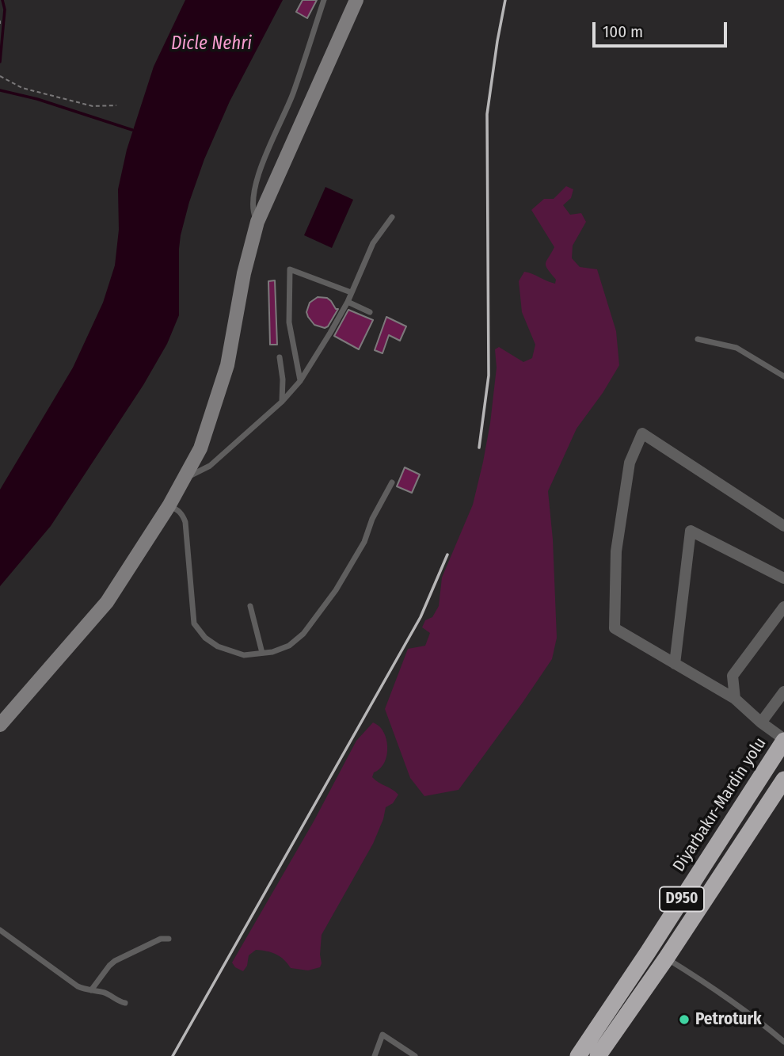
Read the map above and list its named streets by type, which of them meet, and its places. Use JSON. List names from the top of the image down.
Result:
{
  "streets": {
    "highway": ["Diyarbakır-Mardin yolu", "D950"]
  },
  "water": ["Dicle Nehri"],
  "places": ["Petroturk"],
  "scale_bar": "100 m"
}
